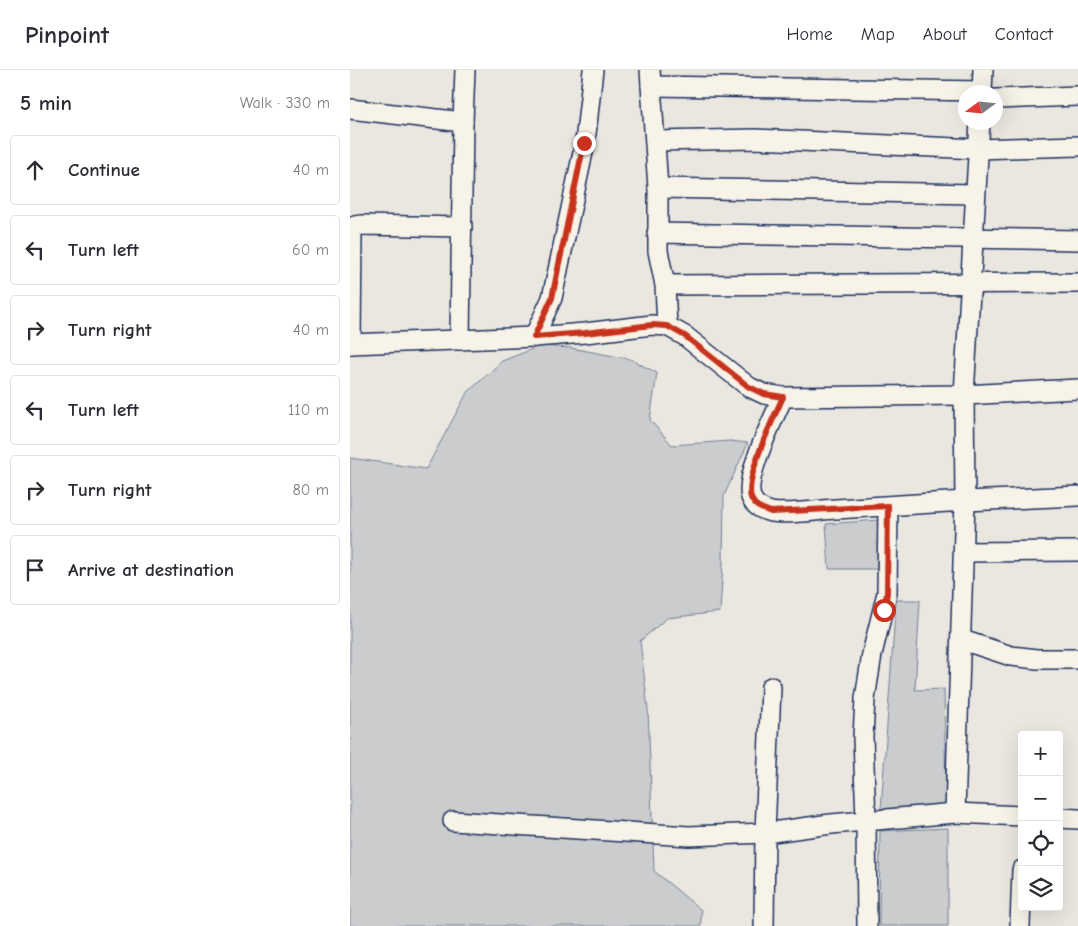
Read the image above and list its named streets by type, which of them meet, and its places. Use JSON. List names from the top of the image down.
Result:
{
  "north": "left",
  "page": {
    "header": "Pinpoint",
    "nav": [
      "Home",
      "Map",
      "About",
      "Contact"
    ],
    "heading": ["5 min", "Walk · 330 m"],
    "list": [
      ["Continue", "40 m"],
      ["Turn left", "60 m"],
      ["Turn right", "40 m"],
      ["Turn left", "110 m"],
      ["Turn right", "80 m"],
      "Arrive at destination"
    ],
    "map_buttons": ["+", "−"]
  }
}
